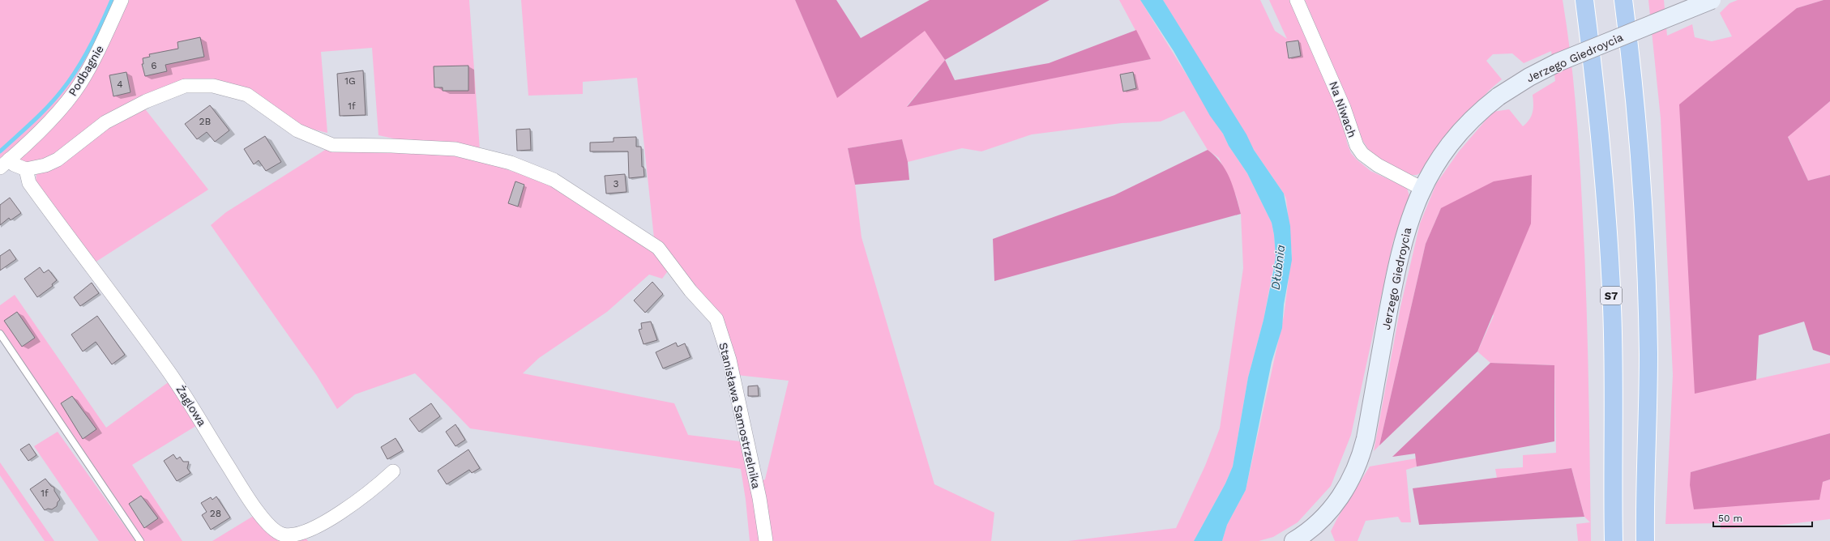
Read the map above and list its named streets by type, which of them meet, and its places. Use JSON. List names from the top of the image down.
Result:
{
  "streets": {
    "highway": ["S7"],
    "street": [
      "Jerzego Giedroycia",
      "Podbagnie",
      "Na Niwach",
      "Żaglowa",
      "Stanisława Samostrzelnika"
    ]
  },
  "crossings": [
    ["Jerzego Giedroycia", "Na Niwach"],
    ["Żaglowa", "Stanisława Samostrzelnika"]
  ],
  "water": ["Dłubnia"],
  "house_numbers": [
    "6",
    "1G",
    "4",
    "1f",
    "2B",
    "3",
    "1f",
    "28"
  ],
  "scale_bar": "50 m"
}
